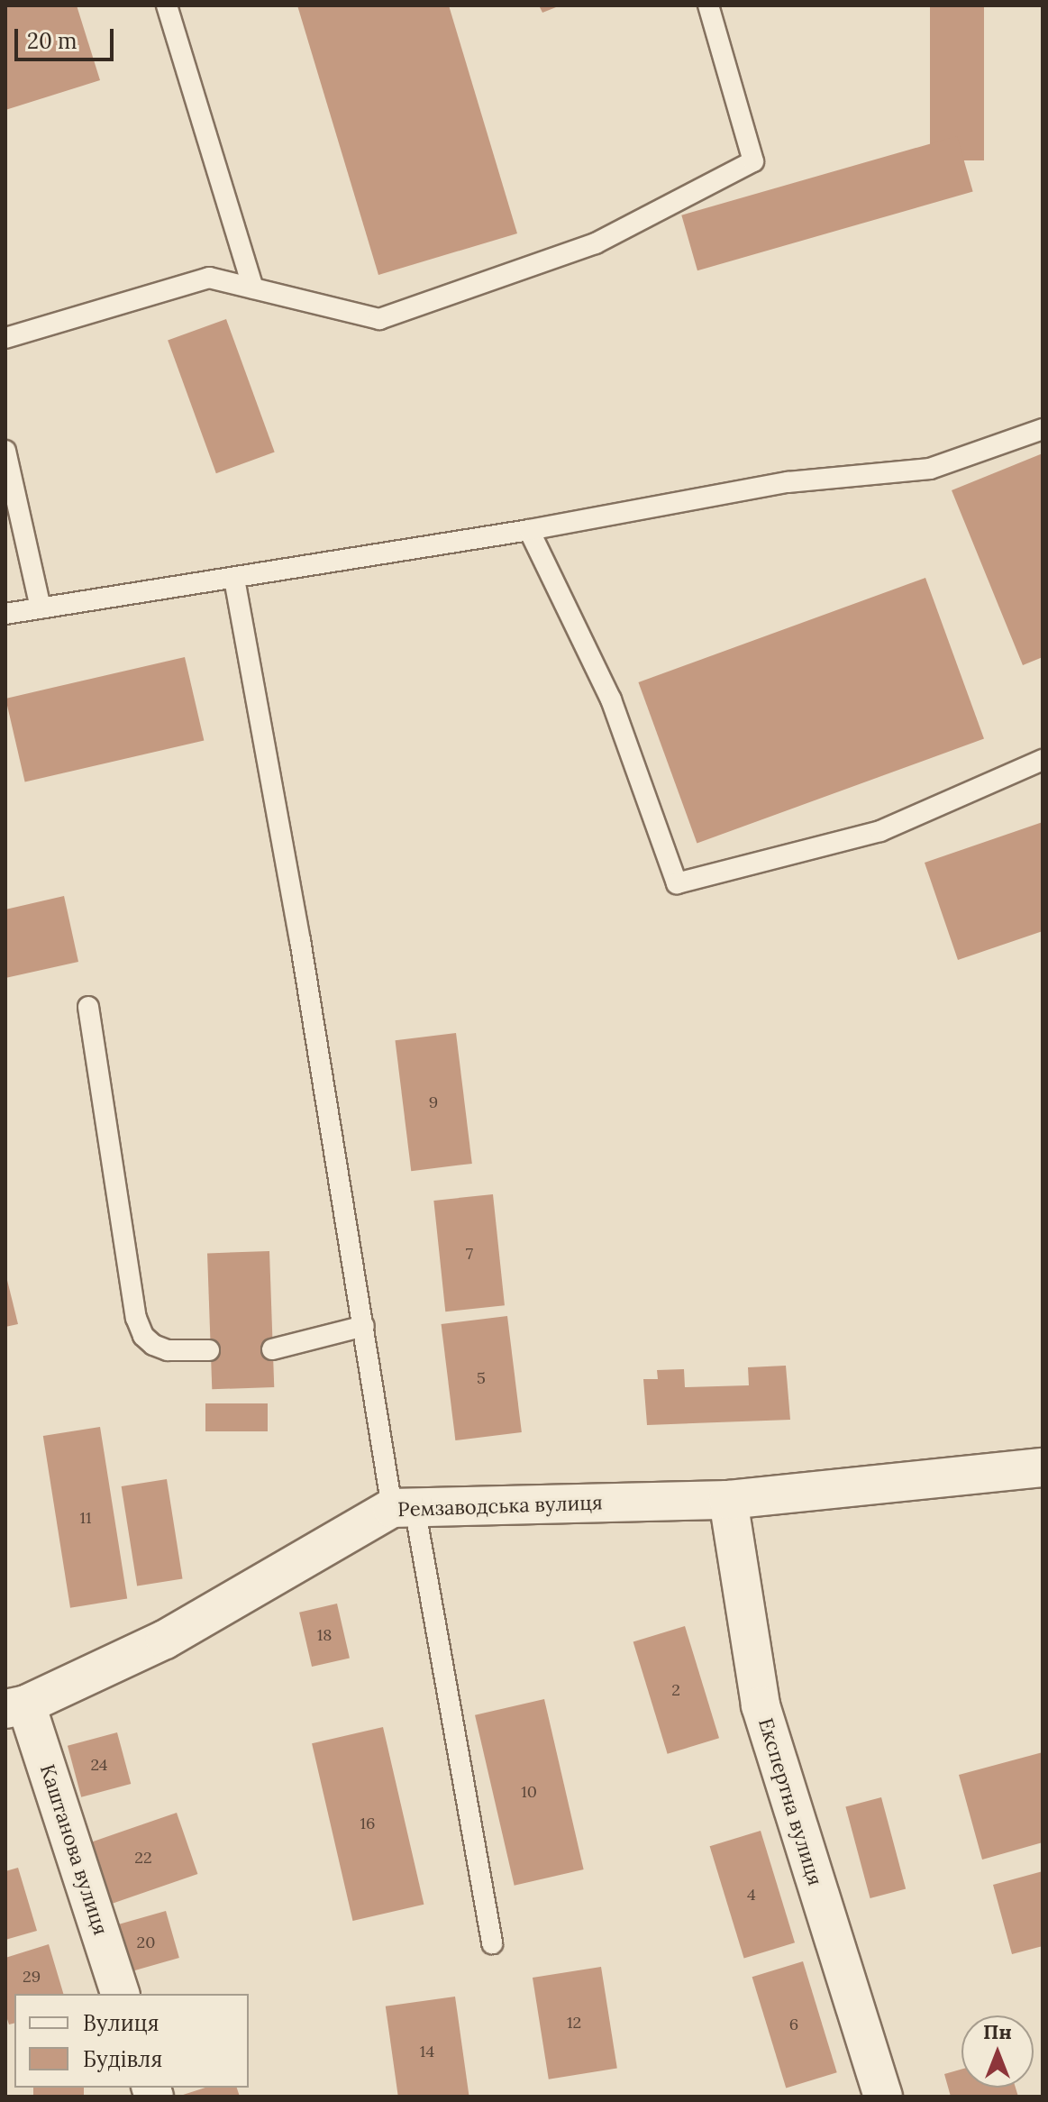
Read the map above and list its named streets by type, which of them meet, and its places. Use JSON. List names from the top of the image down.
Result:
{
  "streets": {
    "street": ["Ремзаводська вулиця", "Експертна вулиця", "Каштанова вулиця"]
  },
  "crossings": [
    ["Ремзаводська вулиця", "Експертна вулиця"],
    ["Ремзаводська вулиця", "Каштанова вулиця"]
  ],
  "house_numbers": [
    "9",
    "7",
    "5",
    "11",
    "18",
    "2",
    "24",
    "10",
    "16",
    "22",
    "4",
    "20",
    "29",
    "12",
    "6",
    "14"
  ],
  "legend": ["Вулиця", "Будівля"],
  "scale_bar": "20 m",
  "north": "top"
}
